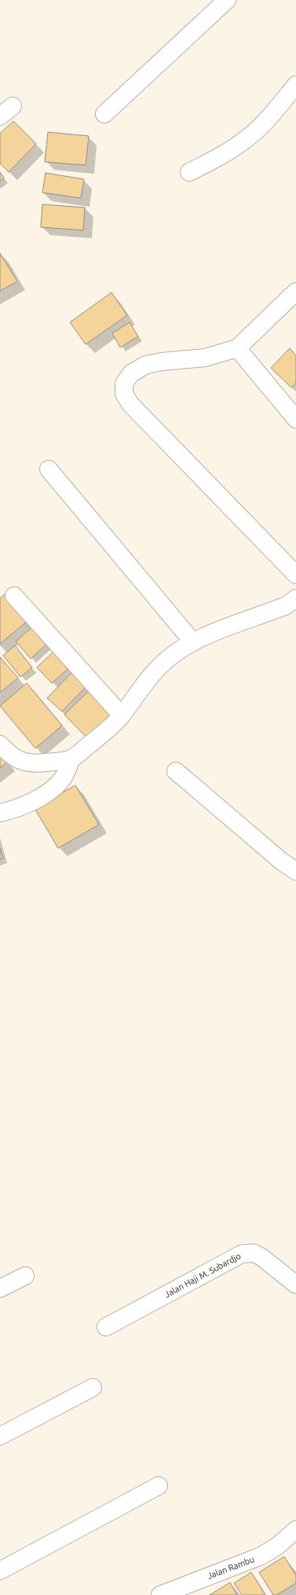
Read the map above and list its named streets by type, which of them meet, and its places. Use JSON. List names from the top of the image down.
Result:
{
  "streets": {
    "street": ["Jalan Haji M. Subardjo", "Jalan Rambu"]
  }
}
